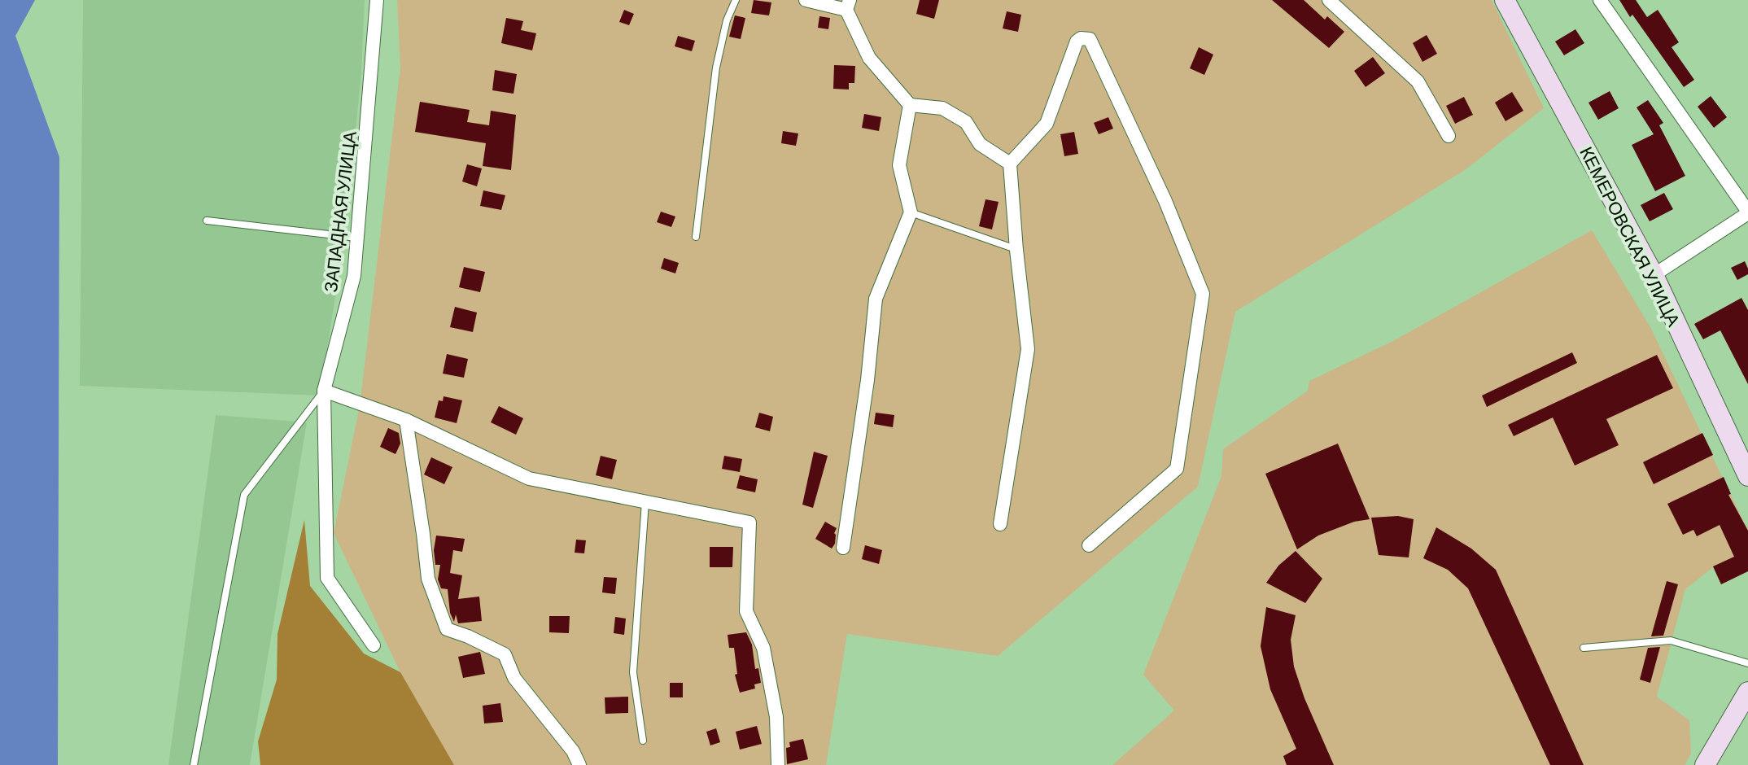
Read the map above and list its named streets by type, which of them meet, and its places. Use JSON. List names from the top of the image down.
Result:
{
  "streets": {
    "main road": ["КЕМЕРОВСКАЯ УЛИЦА"],
    "street": ["ЗАПАДНАЯ УЛИЦА"]
  }
}
